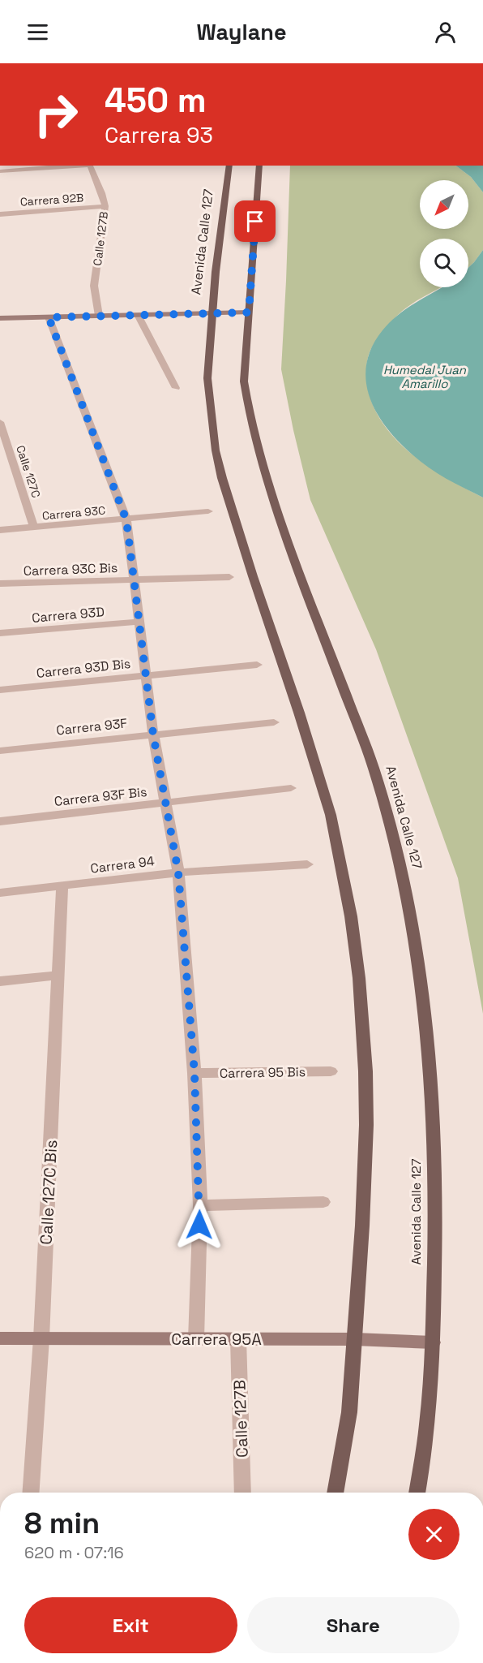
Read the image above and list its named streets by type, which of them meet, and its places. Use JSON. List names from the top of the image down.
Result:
{
  "streets": {
    "main road": ["Avenida Calle 127"],
    "street": [
      "Carrera 92B",
      "Calle 127B",
      "Calle 127C",
      "Carrera 93C",
      "Carrera 93C Bis",
      "Carrera 93D",
      "Carrera 93D Bis",
      "Carrera 93F",
      "Carrera 93F Bis",
      "Carrera 94",
      "Carrera 95 Bis",
      "Calle 127C Bis",
      "Carrera 95A"
    ]
  },
  "crossings": [
    ["Carrera 92B", "Calle 127B"],
    ["Calle 127B", "Carrera 95A"],
    ["Avenida Calle 127", "Carrera 95A"],
    ["Calle 127C", "Carrera 93C"],
    ["Carrera 94", "Calle 127C Bis"],
    ["Calle 127C Bis", "Carrera 95A"]
  ],
  "water": ["Humedal Juan Amarillo"],
  "north": "bottom left",
  "page": {
    "header": "Waylane",
    "turn": ["450 m", "Carrera 93"],
    "heading": ["8 min", "620 m · 07:16"],
    "buttons": ["Exit", "Share"]
  }
}
